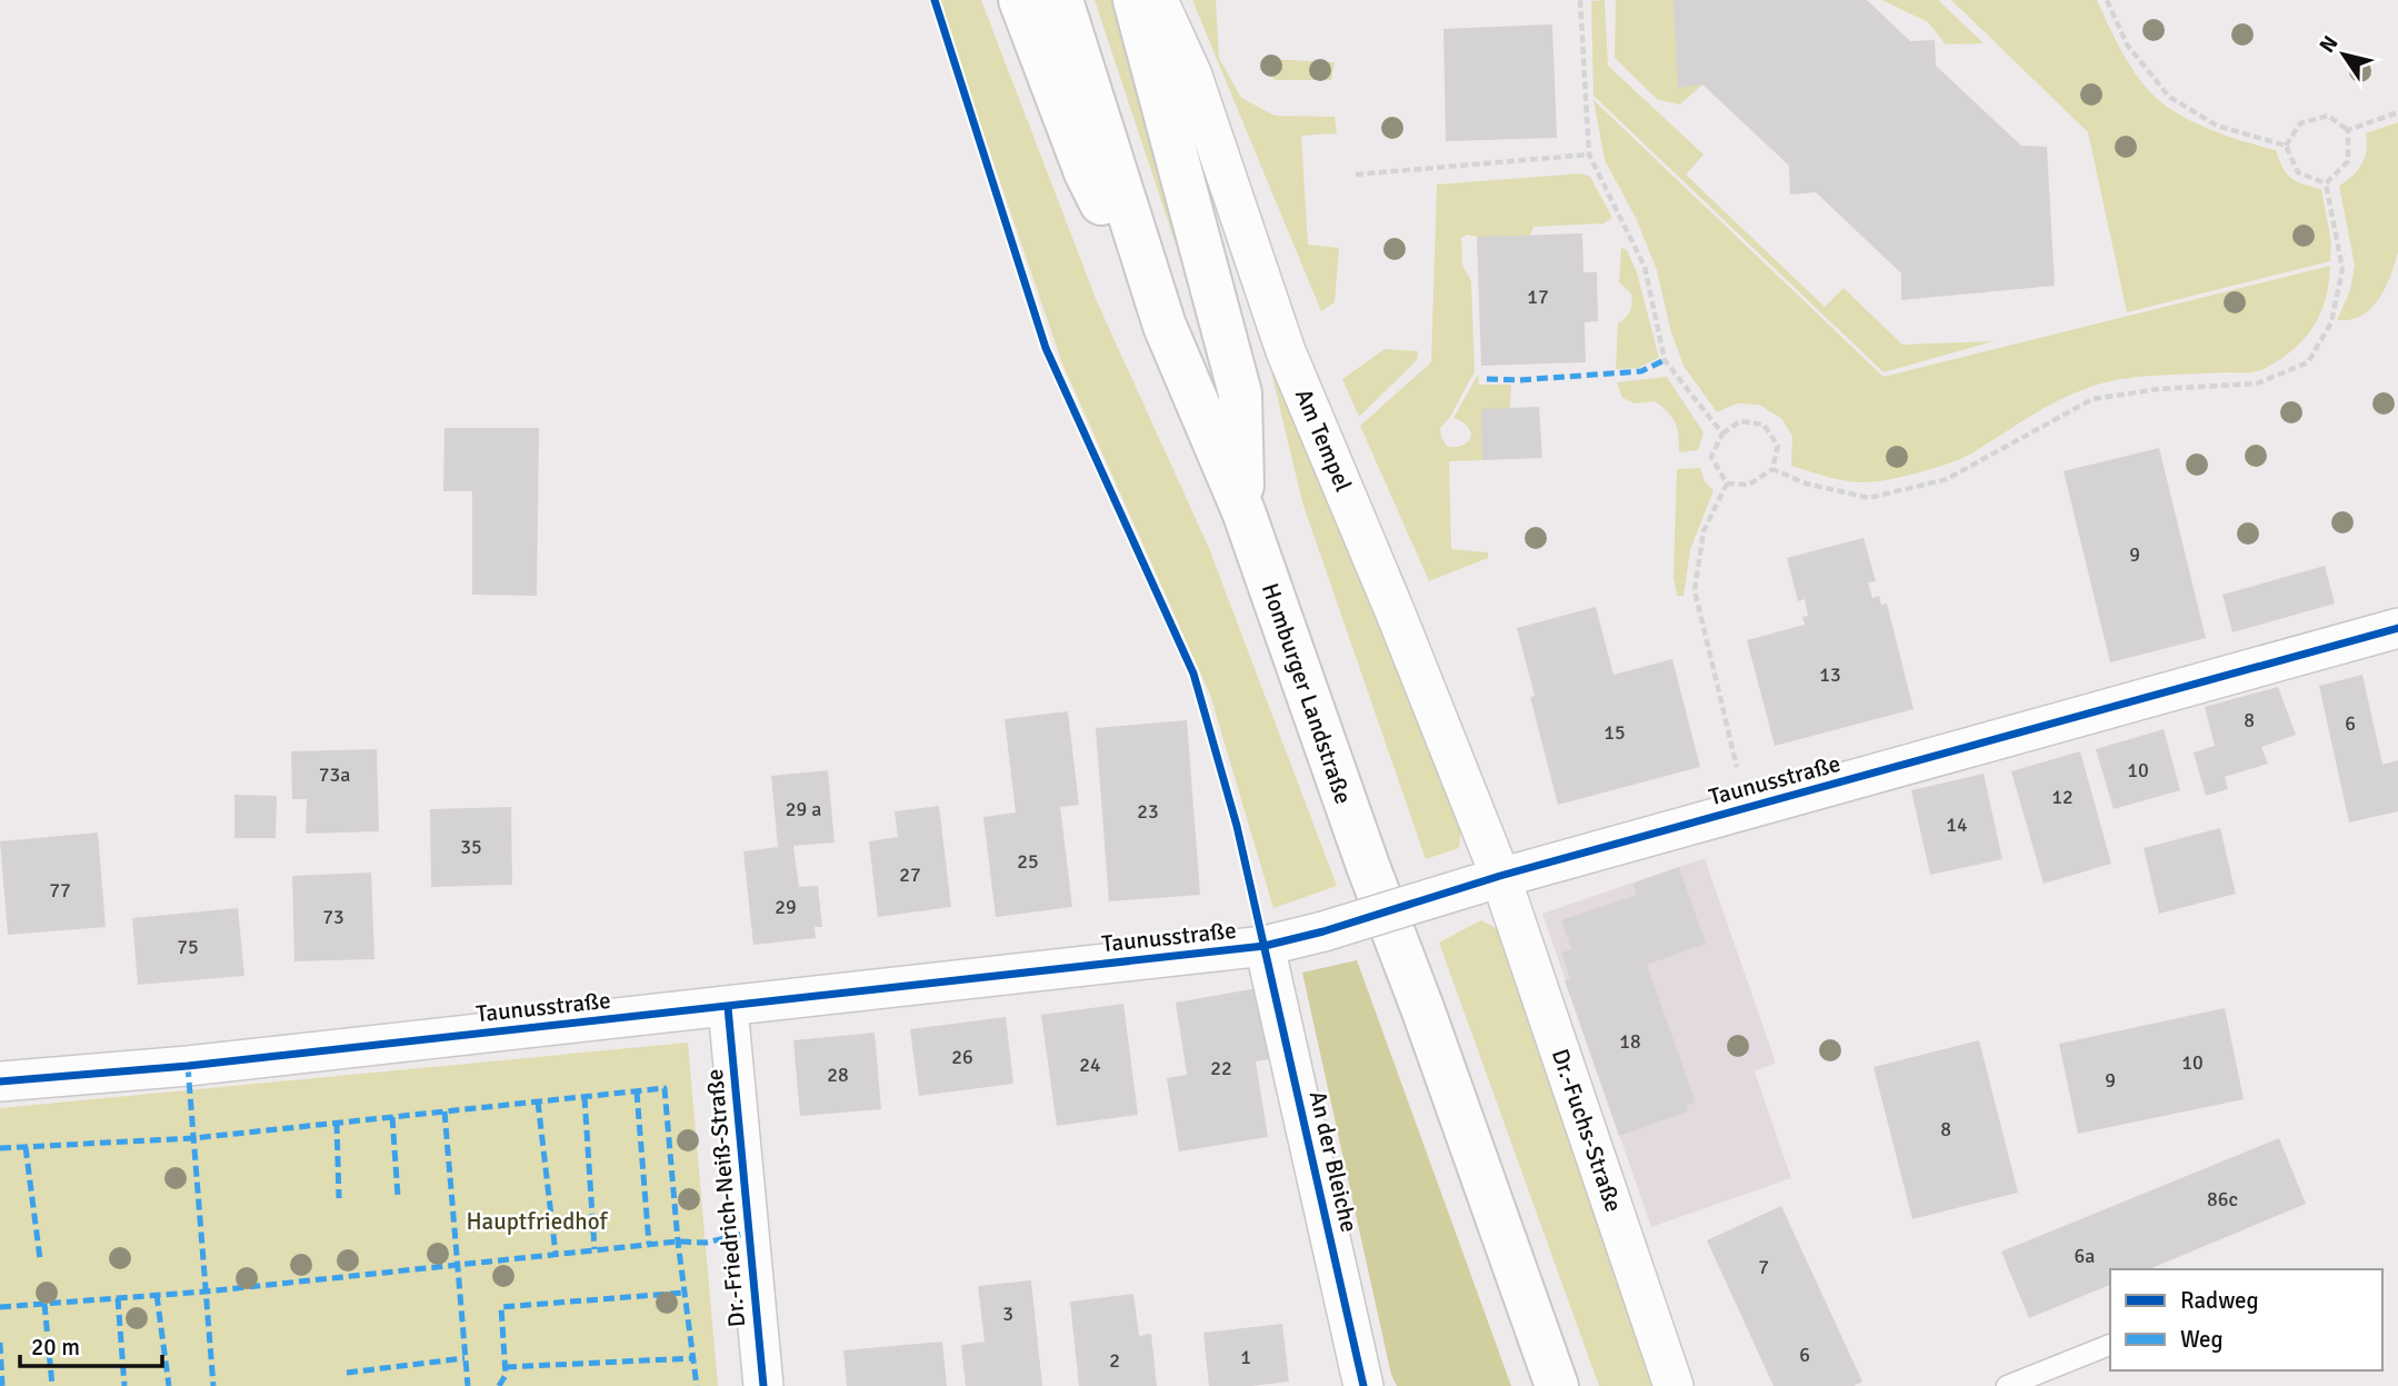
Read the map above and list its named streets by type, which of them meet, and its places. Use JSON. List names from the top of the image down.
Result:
{
  "streets": {
    "street": [
      "Am Tempel",
      "Homburger Landstraße",
      "Taunusstraße",
      "Dr.-Fuchs-Straße",
      "An der Bleiche",
      "Dr.-Friedrich-Neiß-Straße"
    ]
  },
  "crossings": [
    ["Am Tempel", "Taunusstraße"],
    ["Am Tempel", "Dr.-Fuchs-Straße"],
    ["Taunusstraße", "Dr.-Fuchs-Straße"],
    ["Taunusstraße", "An der Bleiche"],
    ["Taunusstraße", "Dr.-Friedrich-Neiß-Straße"]
  ],
  "parks": ["Hauptfriedhof"],
  "house_numbers": [
    "17",
    "9",
    "13",
    "8",
    "6",
    "15",
    "10",
    "73a",
    "12",
    "29 a",
    "23",
    "14",
    "35",
    "25",
    "27",
    "77",
    "29",
    "73",
    "75",
    "18",
    "26",
    "10",
    "24",
    "22",
    "28",
    "9",
    "8",
    "86c",
    "6a",
    "7",
    "3",
    "6",
    "1",
    "2"
  ],
  "legend": ["Radweg", "Weg"],
  "scale_bar": "20 m",
  "north": "top left"
}
